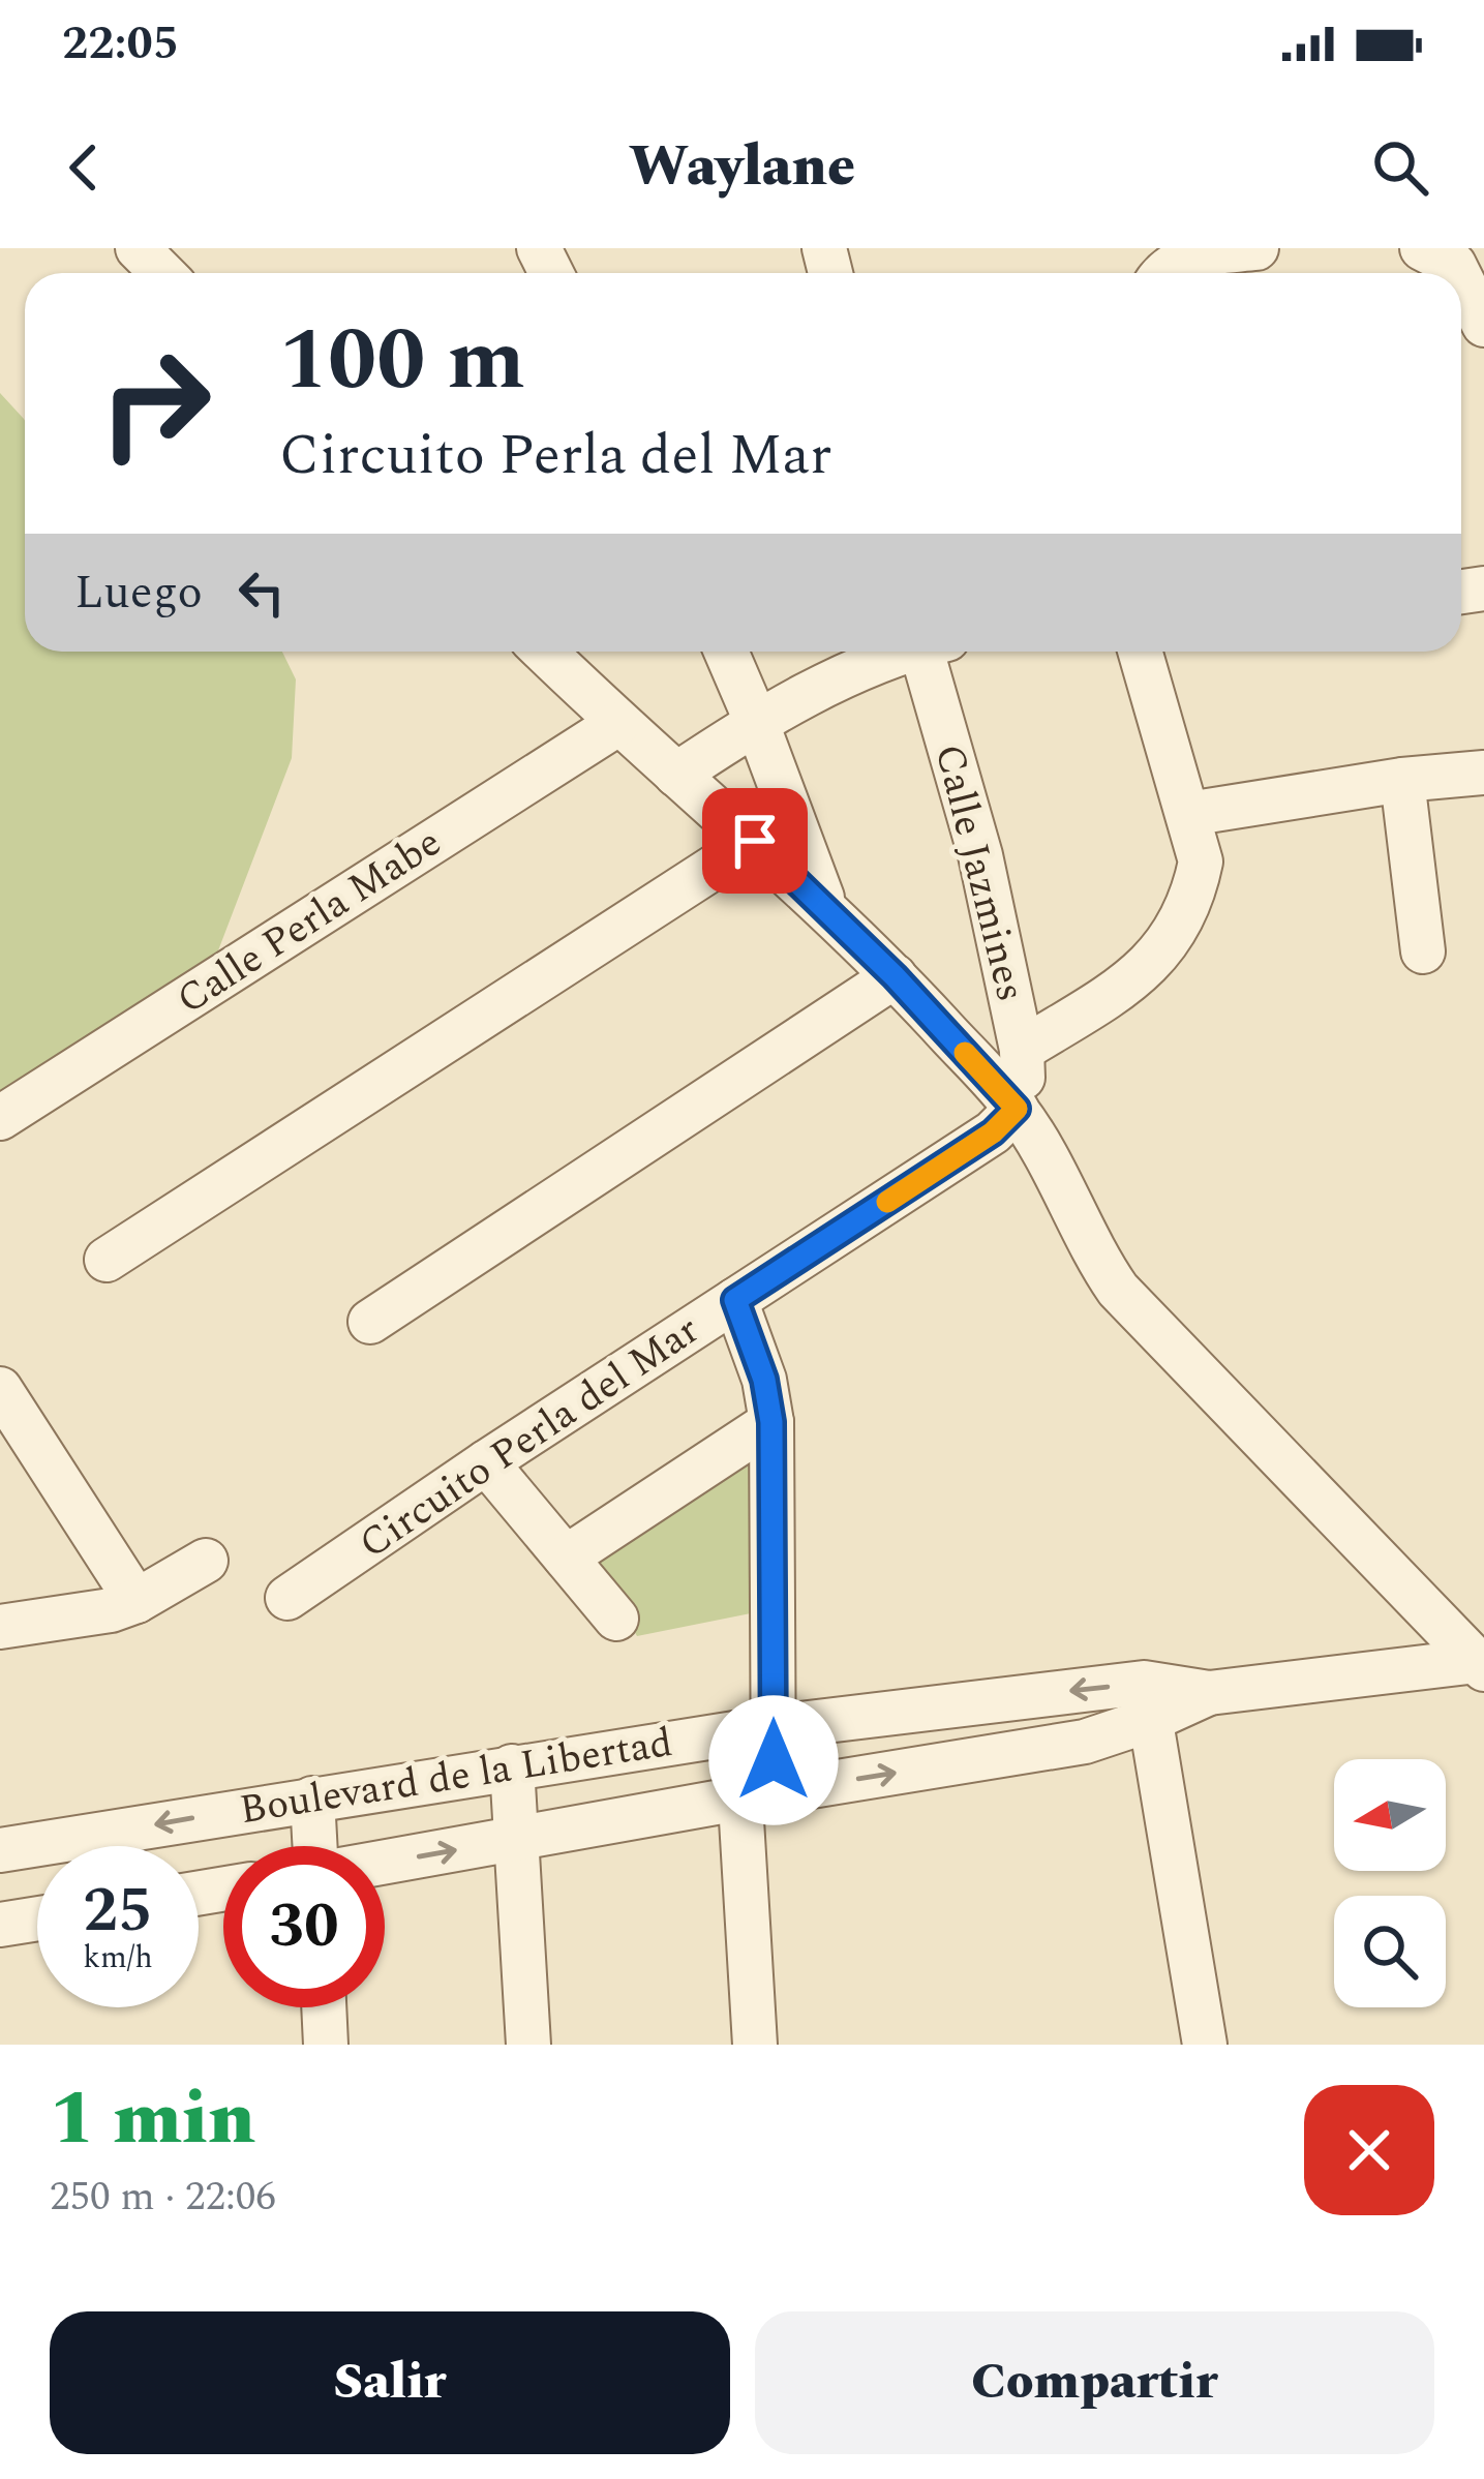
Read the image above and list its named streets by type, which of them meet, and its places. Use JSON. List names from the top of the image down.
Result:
{
  "streets": {
    "street": [
      "Calle Jazmines",
      "Calle Perla Mabe",
      "Circuito Perla del Mar",
      "Boulevard de la Libertad"
    ]
  },
  "crossings": [
    ["Calle Jazmines", "Circuito Perla del Mar"],
    ["Calle Jazmines", "Boulevard de la Libertad"],
    ["Calle Perla Mabe", "Boulevard de la Libertad"],
    ["Circuito Perla del Mar", "Boulevard de la Libertad"]
  ],
  "north": "left",
  "page": {
    "status": "22:05",
    "header": "Waylane",
    "turn": ["100 m", "Circuito Perla del Mar"],
    "then": "Luego",
    "speed": "25 km/h",
    "limit": "30",
    "heading": ["1 min", "250 m · 22:06"],
    "buttons": ["Salir", "Compartir"]
  }
}
